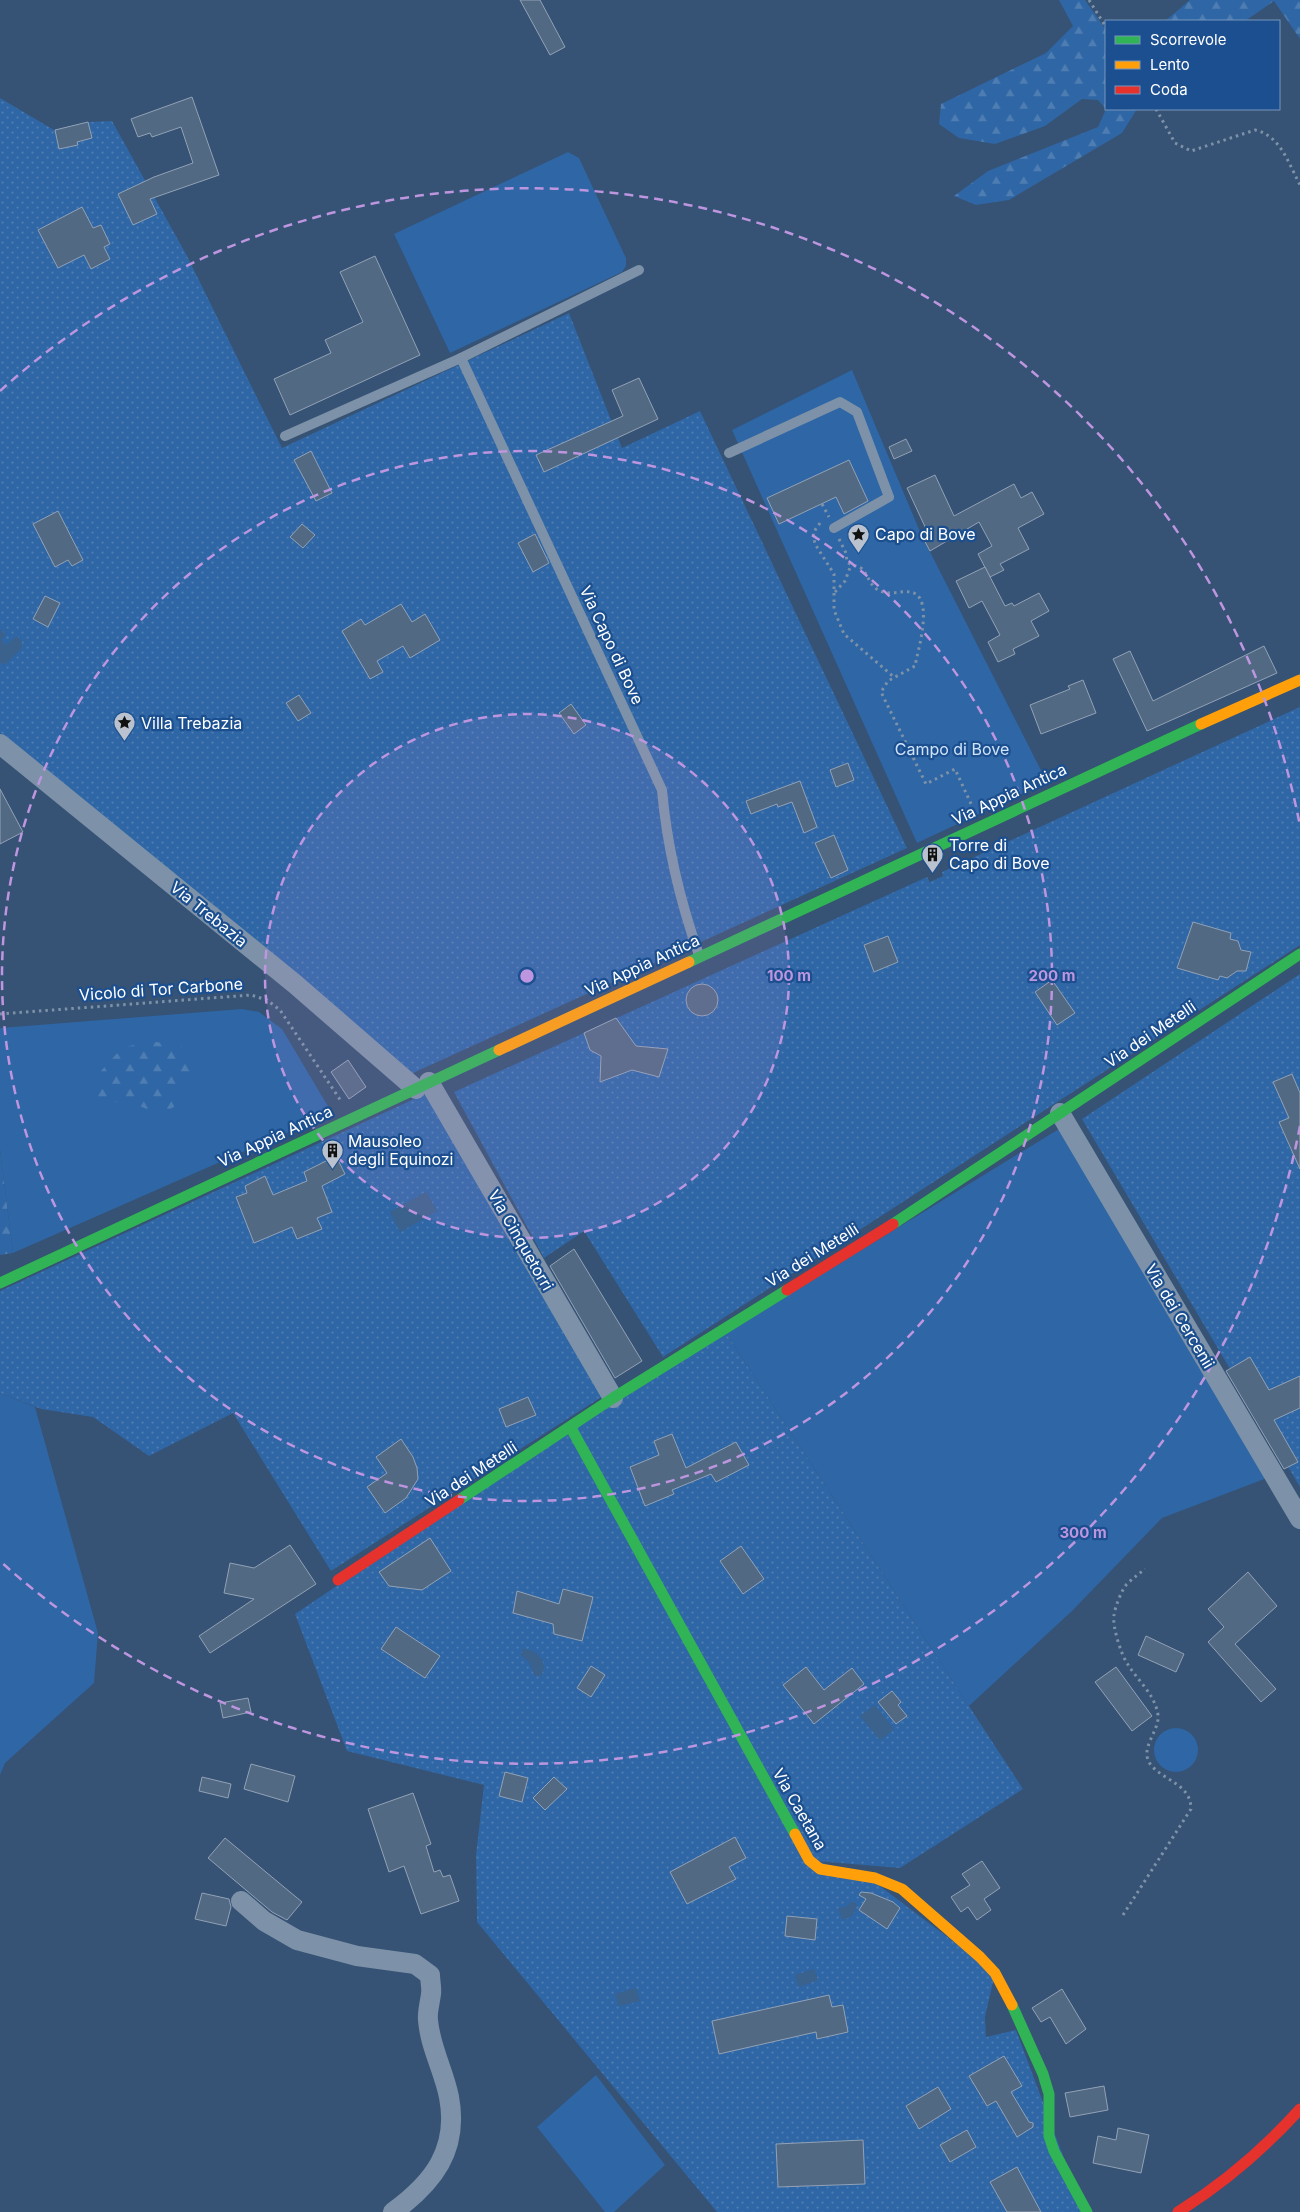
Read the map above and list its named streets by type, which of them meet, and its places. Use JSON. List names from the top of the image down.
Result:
{
  "streets": {
    "street": [
      "Via Appia Antica",
      "Via Trebazia",
      "Via dei Metelli",
      "Via Cinquetorri",
      "Via dei Cercenii",
      "Via Caetana"
    ],
    "lane": ["Via Capo di Bove"],
    "path": ["Vicolo di Tor Carbone"]
  },
  "crossings": [
    ["Via Capo di Bove", "Via Appia Antica"],
    ["Via Appia Antica", "Via Trebazia"],
    ["Via Appia Antica", "Vicolo di Tor Carbone"],
    ["Via Appia Antica", "Via Cinquetorri"],
    ["Via Trebazia", "Via Cinquetorri"],
    ["Via dei Metelli", "Via Cinquetorri"],
    ["Via dei Metelli", "Via dei Cercenii"],
    ["Via dei Metelli", "Via Caetana"]
  ],
  "parks": ["Campo di Bove"],
  "places": {
    "place": ["Capo di Bove", "Villa Trebazia"],
    "building": ["Torre di Capo di Bove", "Mausoleo degli Equinozi"]
  },
  "legend": ["Scorrevole", "Lento", "Coda"],
  "rings": ["100 m", "200 m", "300 m"]
}
